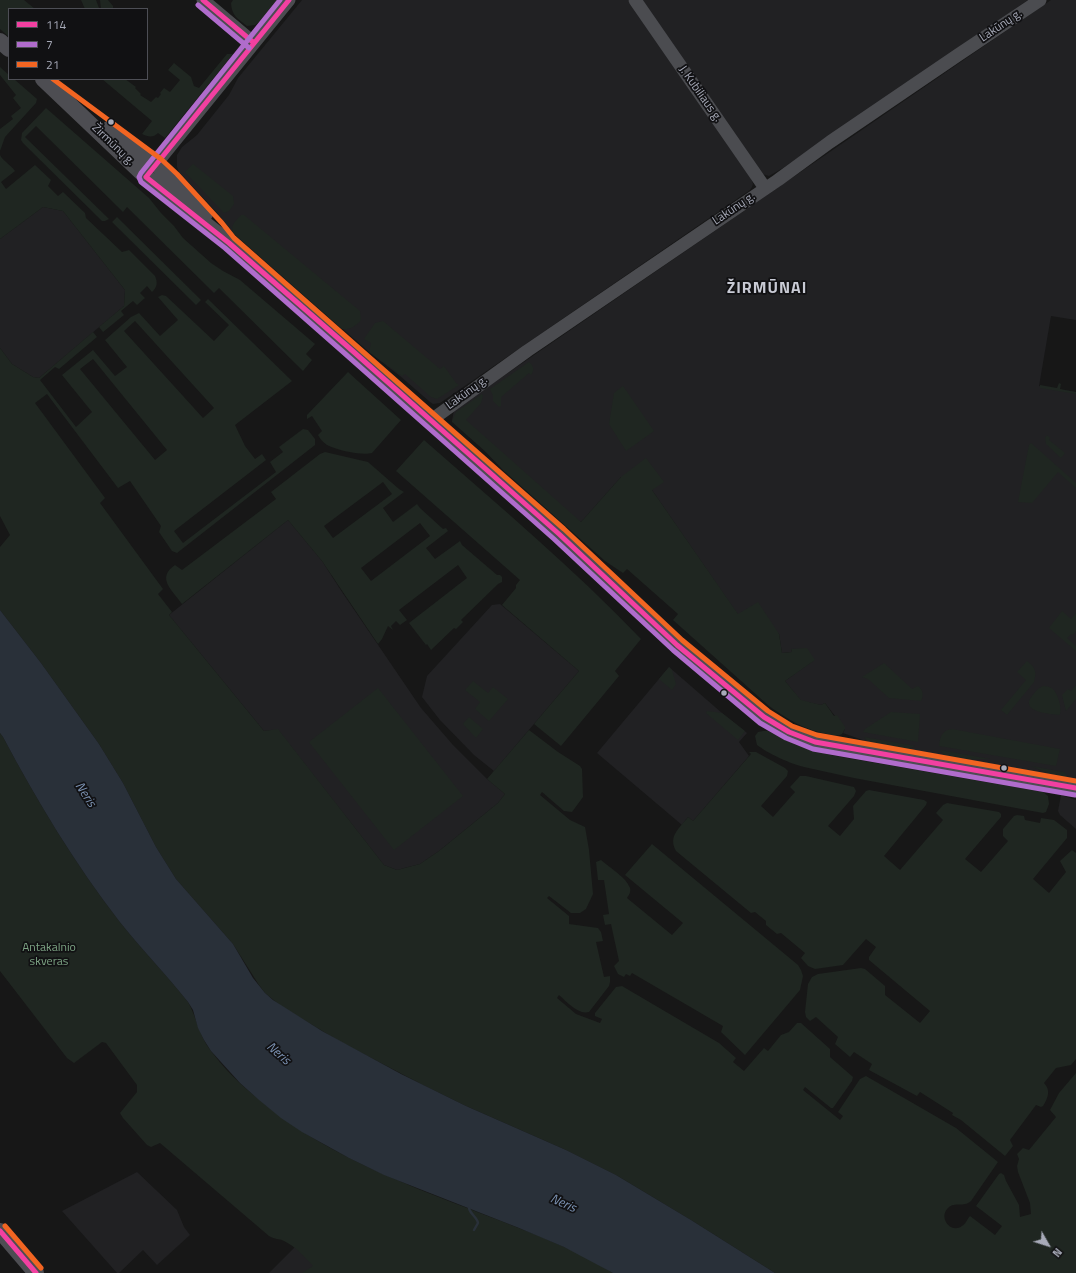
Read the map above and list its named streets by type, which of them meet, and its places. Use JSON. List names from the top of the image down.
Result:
{
  "streets": {
    "main road": ["Žirmūnų g."],
    "street": ["Lakūnų g.", "J. Kubiliaus g."]
  },
  "crossings": [
    ["Lakūnų g.", "J. Kubiliaus g."],
    ["Lakūnų g.", "Žirmūnų g."]
  ],
  "districts": ["ŽIRMŪNAI"],
  "water": ["Neris"],
  "parks": ["Antakalnio skveras"],
  "lines": ["transit line 114", "transit line 7", "transit line 21"],
  "legend": ["114", "7", "21"],
  "north": "bottom right"
}
